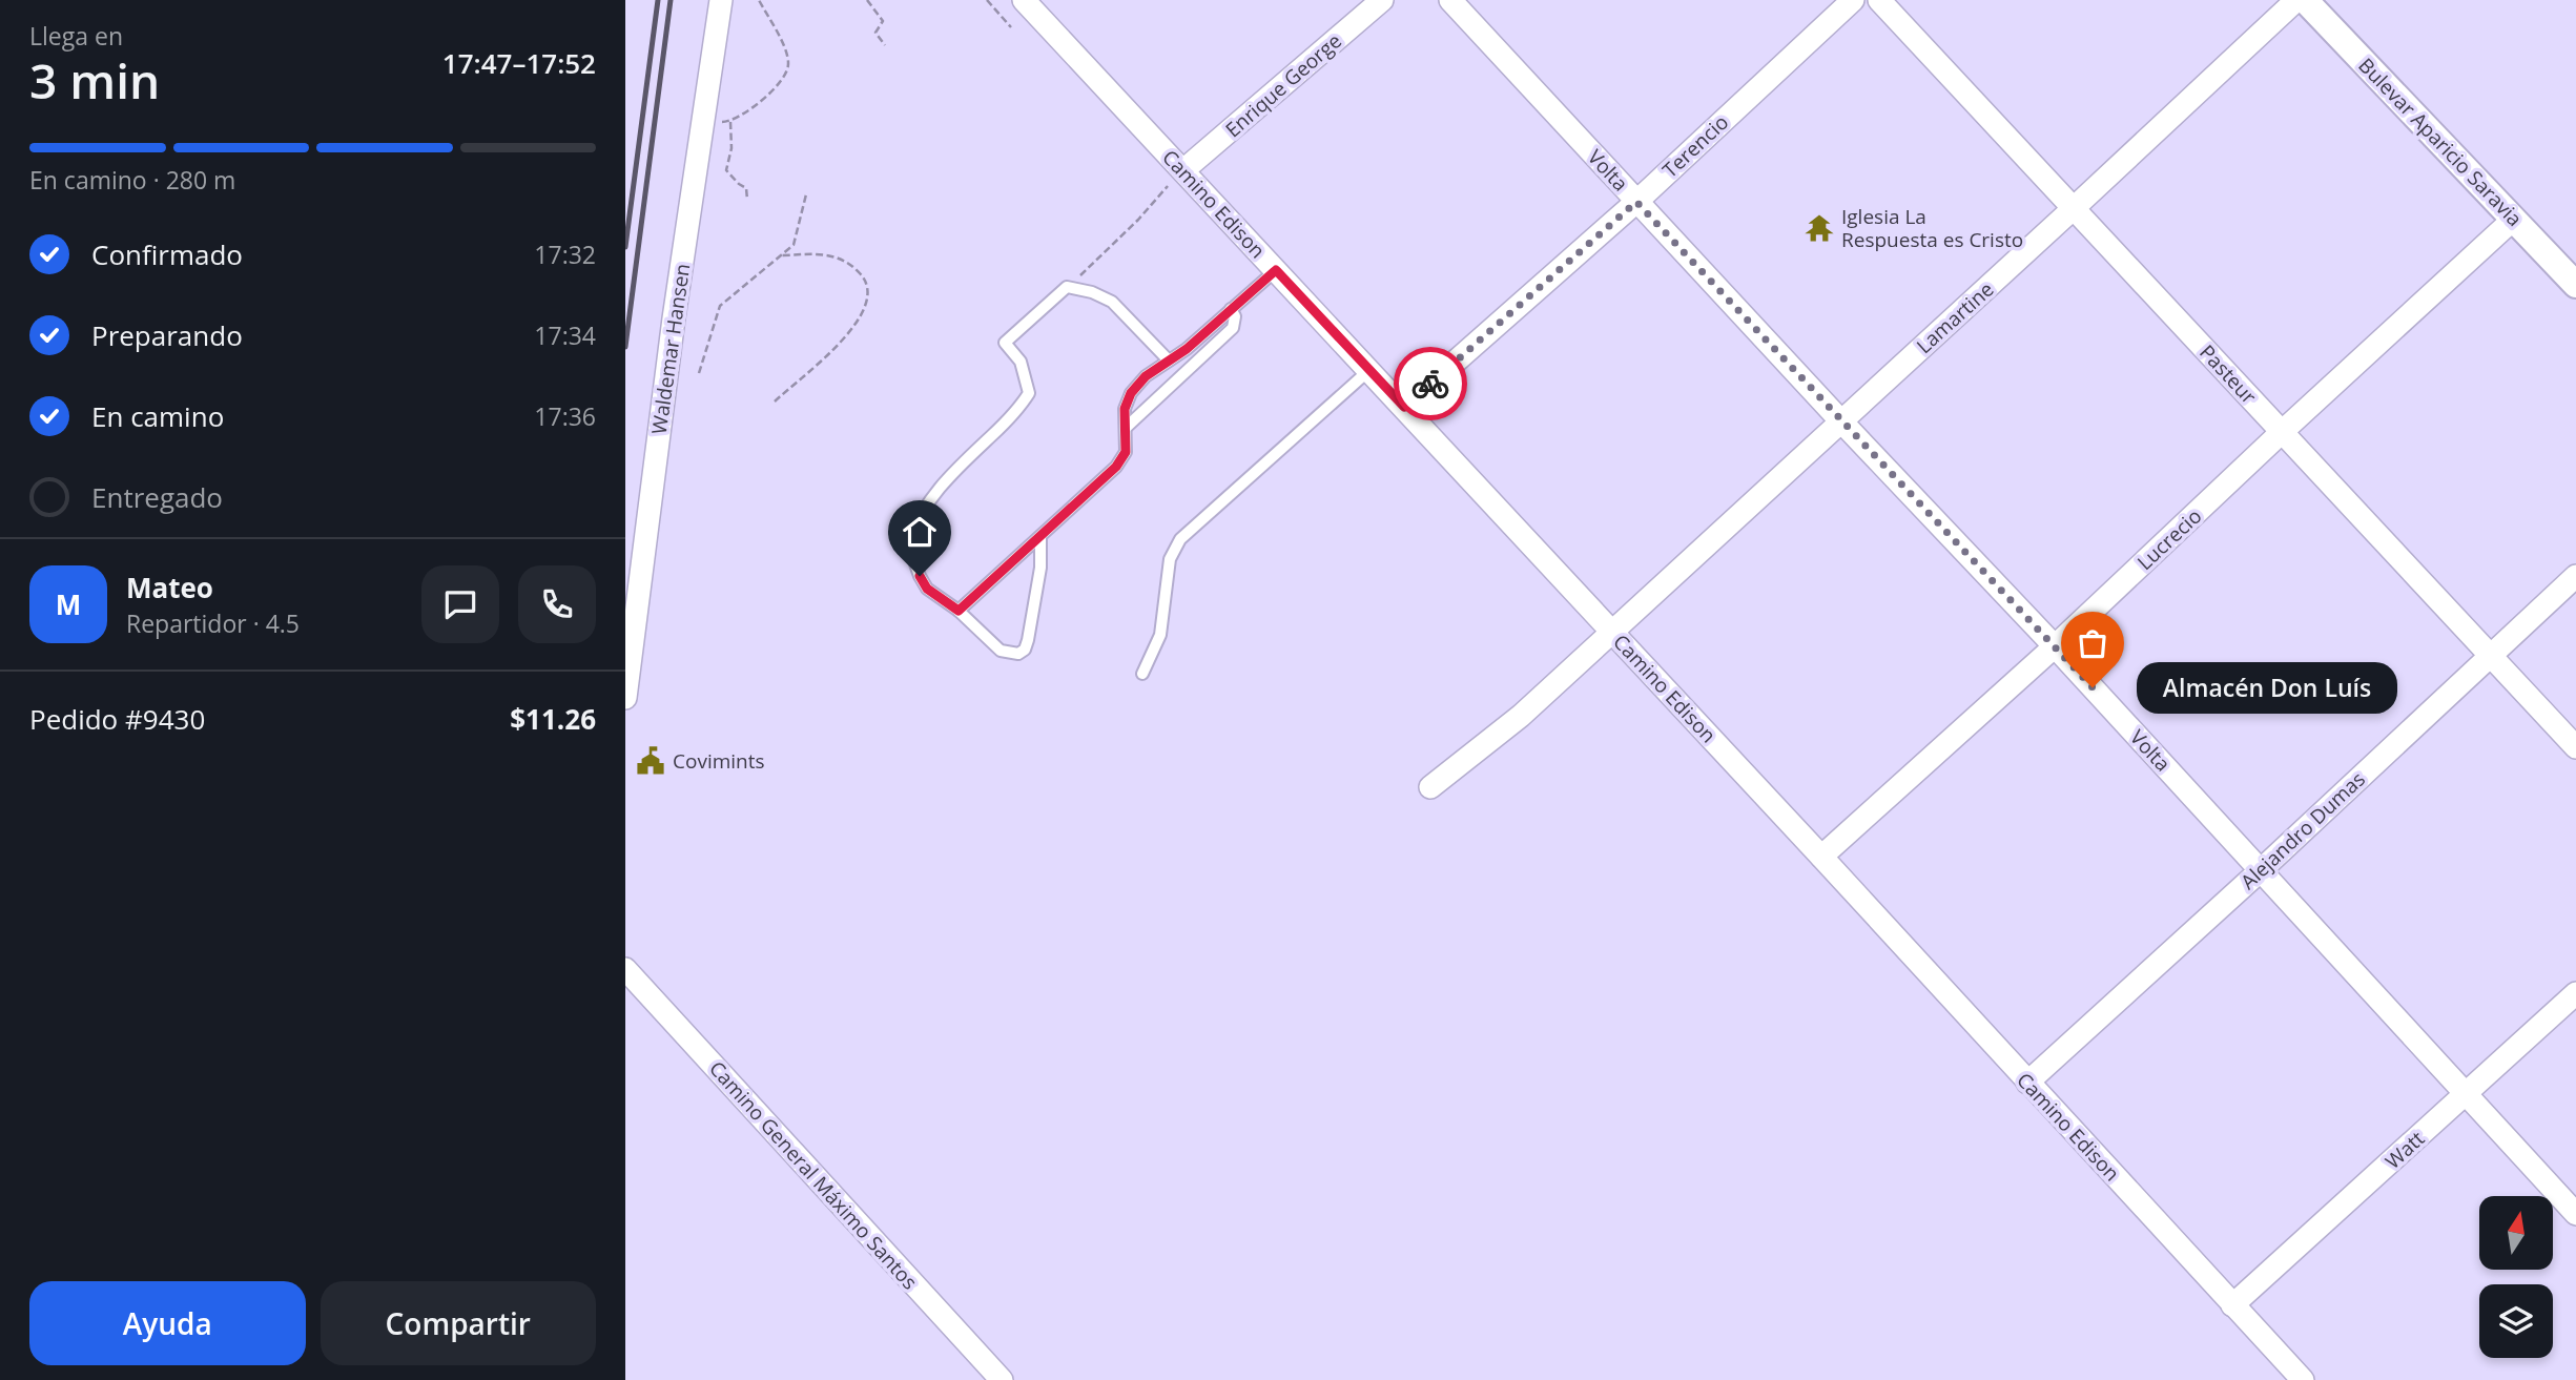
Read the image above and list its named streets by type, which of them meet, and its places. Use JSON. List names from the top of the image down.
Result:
{
  "streets": {
    "street": [
      "Enrique George",
      "Bulevar Aparicio Saravia",
      "Terencio",
      "Volta",
      "Camino Edison",
      "Lamartine",
      "Waldemar Hansen",
      "Pasteur",
      "Lucrecio",
      "Alejandro Dumas",
      "Watt",
      "Camino General Máximo Santos"
    ]
  },
  "crossings": [
    ["Enrique George", "Camino Edison"],
    ["Bulevar Aparicio Saravia", "Lucrecio"],
    ["Terencio", "Volta"],
    ["Terencio", "Camino Edison"],
    ["Volta", "Lamartine"],
    ["Volta", "Lucrecio"],
    ["Volta", "Alejandro Dumas"],
    ["Volta", "Watt"],
    ["Camino Edison", "Lamartine"],
    ["Camino Edison", "Lucrecio"],
    ["Camino Edison", "Alejandro Dumas"],
    ["Camino Edison", "Watt"],
    ["Lamartine", "Pasteur"],
    ["Pasteur", "Lucrecio"],
    ["Pasteur", "Alejandro Dumas"]
  ],
  "places": {
    "temple": ["Iglesia La Respuesta es Cristo"],
    "other": ["Almacén Don Luís"],
    "public building": ["Covimints"]
  },
  "north": "top",
  "page": {
    "heading": ["3 min", "Llega en", "17:47–17:52"],
    "panel": [
      "Mateo",
      "Repartidor · 4.5",
      "Pedido #9430",
      "$11.26"
    ],
    "bar": "En camino · 280 m",
    "list": [
      ["Confirmado", "17:32"],
      ["Preparando", "17:34"],
      ["En camino", "17:36"],
      "Entregado"
    ],
    "round": "M",
    "bubble": "Almacén Don Luís",
    "buttons": ["Ayuda", "Compartir"]
  }
}
